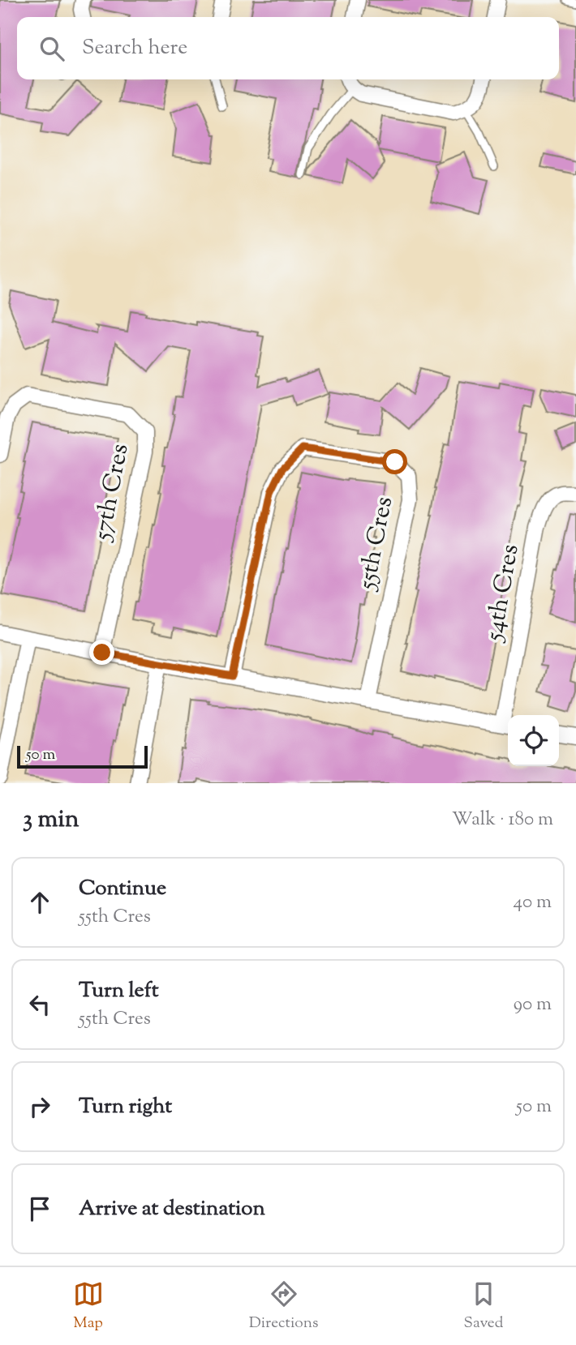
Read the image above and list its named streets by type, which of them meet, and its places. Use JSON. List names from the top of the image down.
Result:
{
  "streets": {
    "street": ["57th Cres", "55th Cres", "54th Cres"]
  },
  "scale_bar": "50 m",
  "page": {
    "search": "Search here",
    "scale": "50 m",
    "heading": ["3 min", "Walk · 180 m"],
    "list": [
      ["Continue", "55th Cres", "40 m"],
      ["Turn left", "55th Cres", "90 m"],
      ["Turn right", "50 m"],
      "Arrive at destination"
    ],
    "nav": ["Map", "Directions", "Saved"]
  }
}
